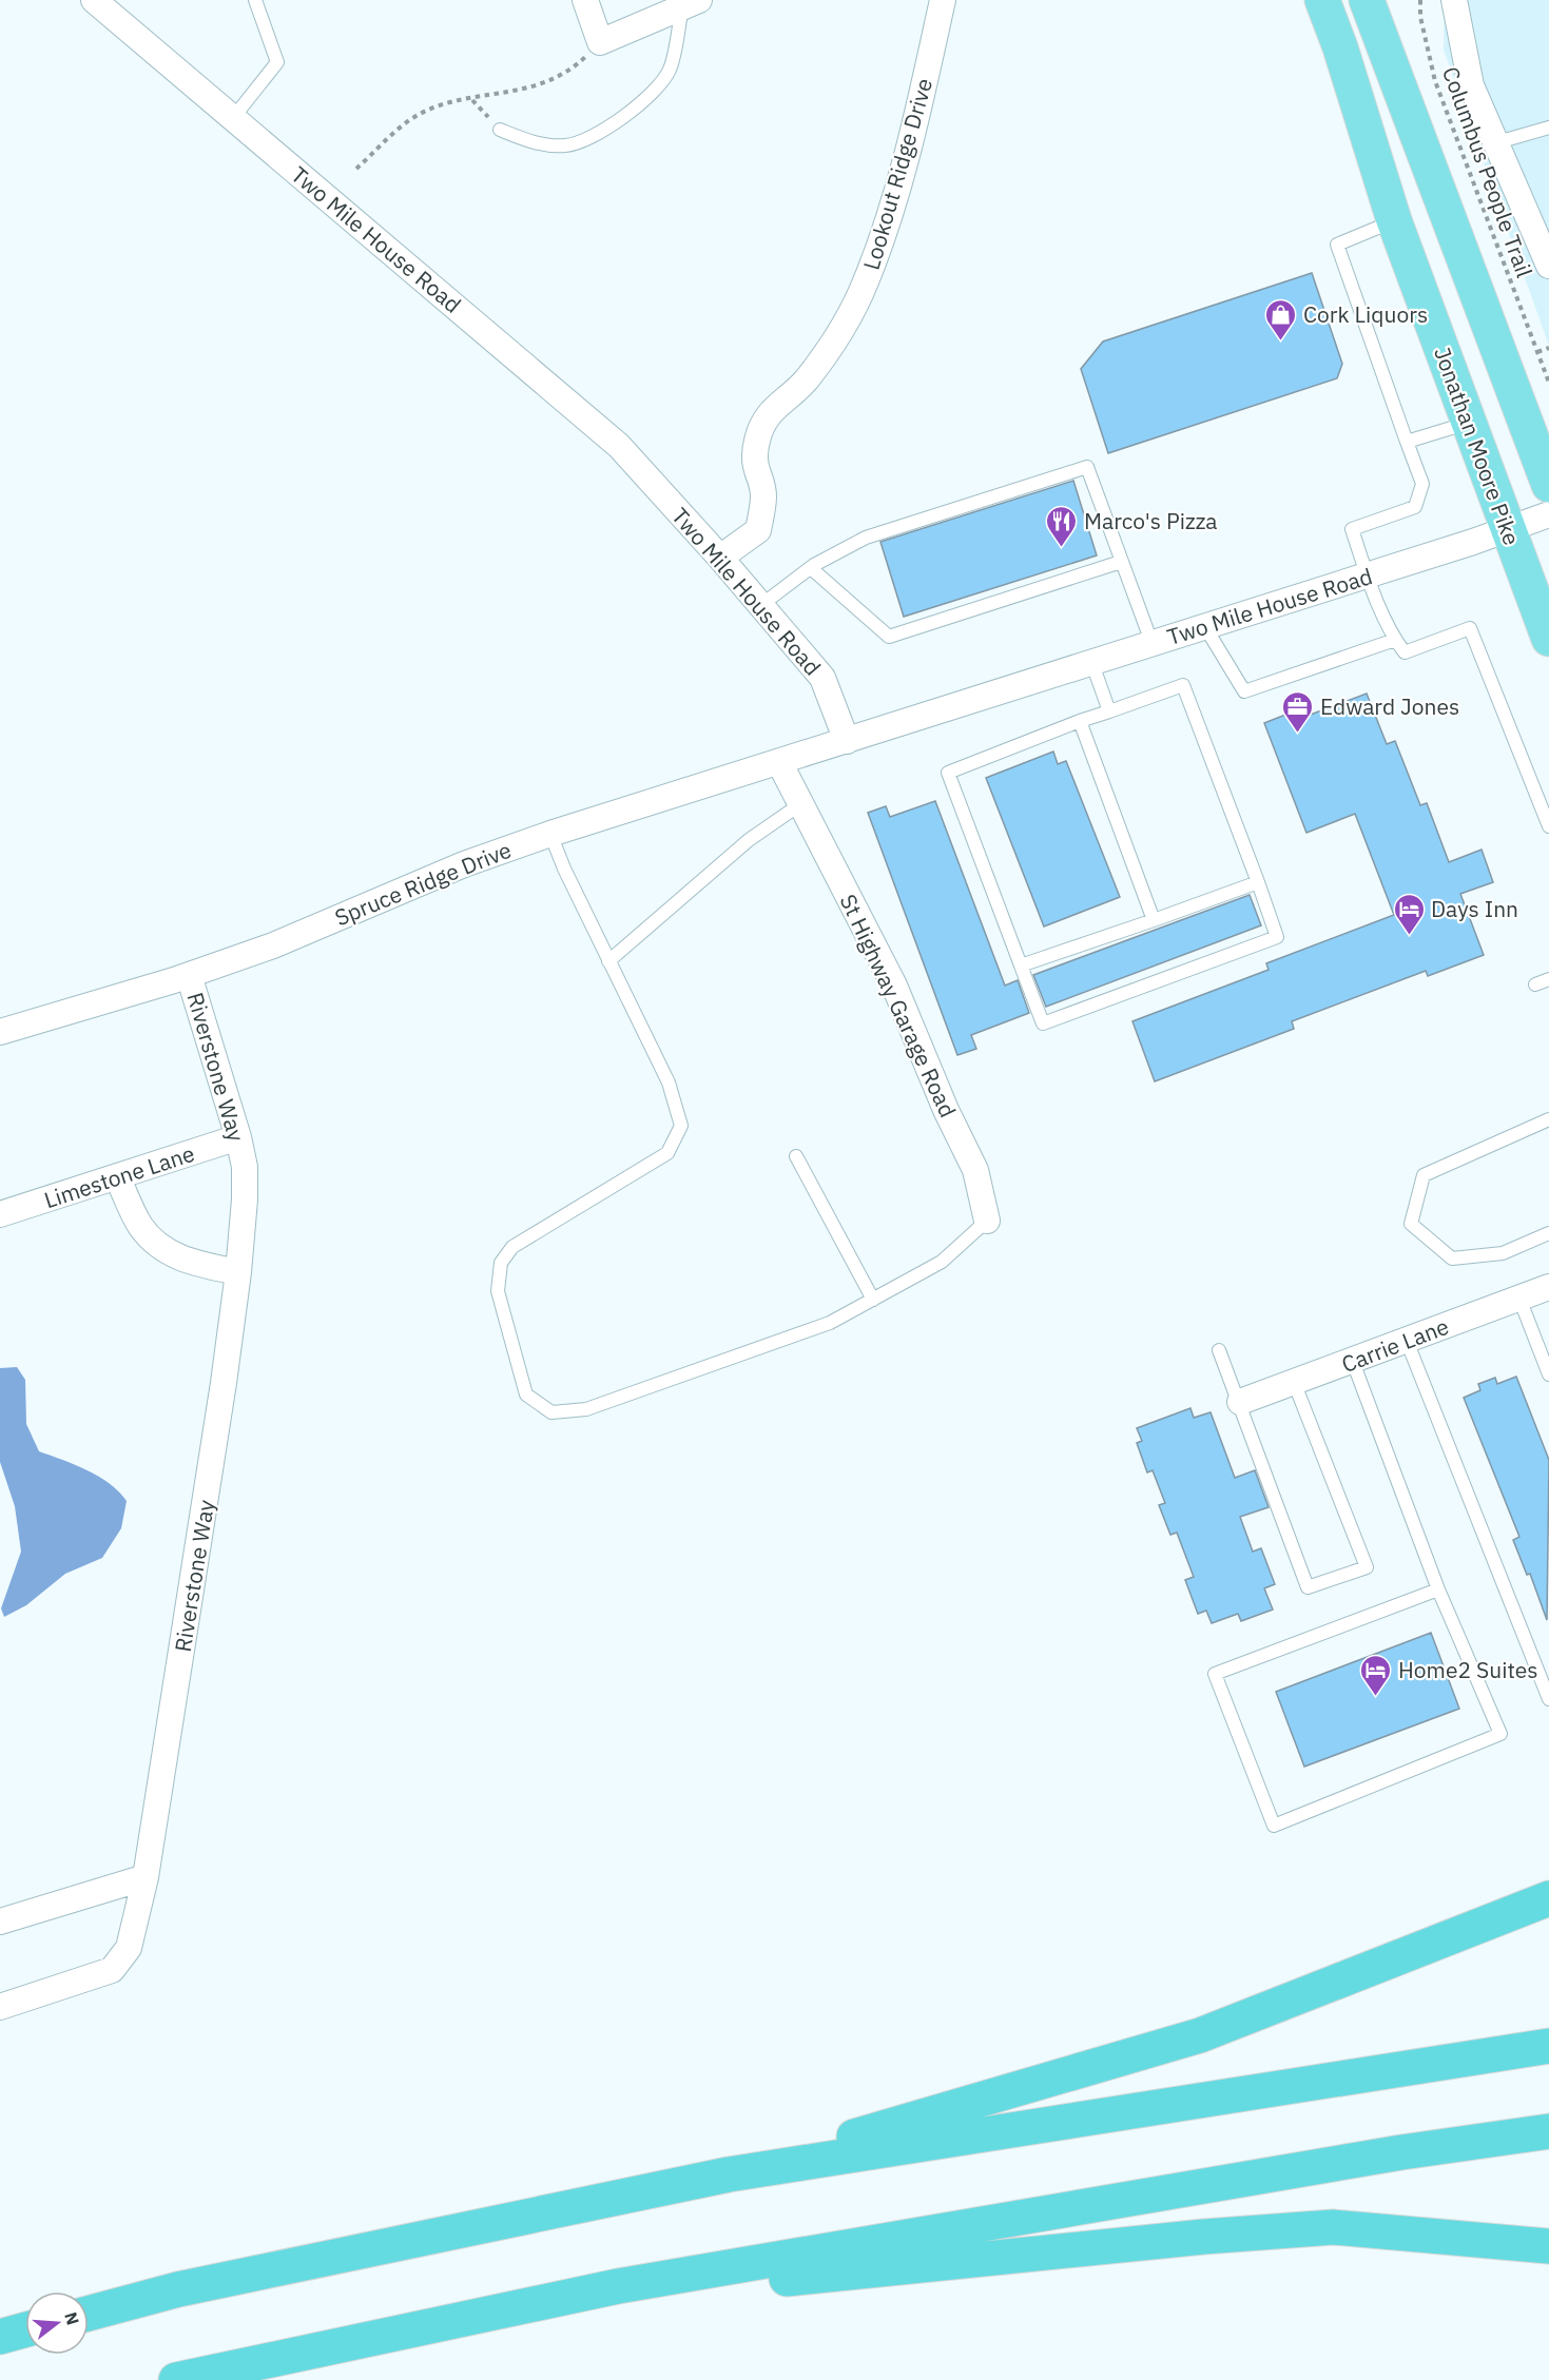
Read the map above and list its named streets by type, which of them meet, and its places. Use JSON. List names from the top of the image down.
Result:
{
  "streets": {
    "highway": ["Jonathan Moore Pike"],
    "street": [
      "Lookout Ridge Drive",
      "Two Mile House Road",
      "Spruce Ridge Drive",
      "St Highway Garage Road",
      "Riverstone Way",
      "Limestone Lane",
      "Carrie Lane"
    ],
    "path": ["Columbus People Trail"]
  },
  "crossings": [
    ["Lookout Ridge Drive", "Two Mile House Road"],
    ["Two Mile House Road", "Jonathan Moore Pike"],
    ["Two Mile House Road", "Spruce Ridge Drive"],
    ["Spruce Ridge Drive", "St Highway Garage Road"],
    ["Spruce Ridge Drive", "Riverstone Way"],
    ["Riverstone Way", "Limestone Lane"]
  ],
  "places": {
    "shop": ["Cork Liquors"],
    "restaurant": ["Marco's Pizza"],
    "office": ["Edward Jones"],
    "hotel": ["Days Inn", "Home2 Suites"]
  },
  "north": "right"
}
